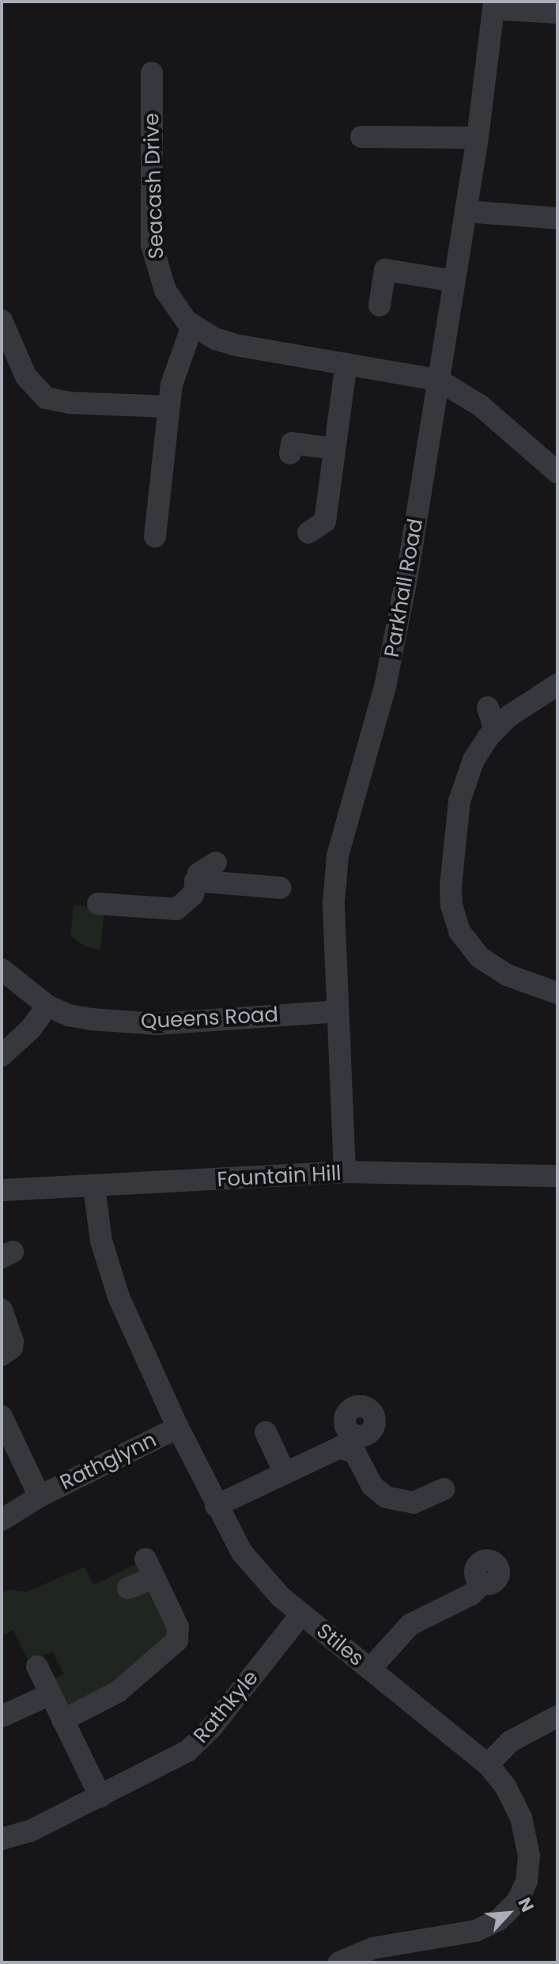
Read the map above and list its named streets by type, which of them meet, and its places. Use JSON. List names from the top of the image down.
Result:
{
  "streets": {
    "street": [
      "Seacash Drive",
      "Parkhall Road",
      "Queens Road",
      "Fountain Hill",
      "Rathglynn",
      "Stiles",
      "Rathkyle"
    ]
  },
  "crossings": [
    ["Seacash Drive", "Parkhall Road"],
    ["Parkhall Road", "Queens Road"],
    ["Parkhall Road", "Fountain Hill"],
    ["Fountain Hill", "Stiles"],
    ["Rathglynn", "Stiles"],
    ["Stiles", "Rathkyle"]
  ],
  "north": "top right"
}
